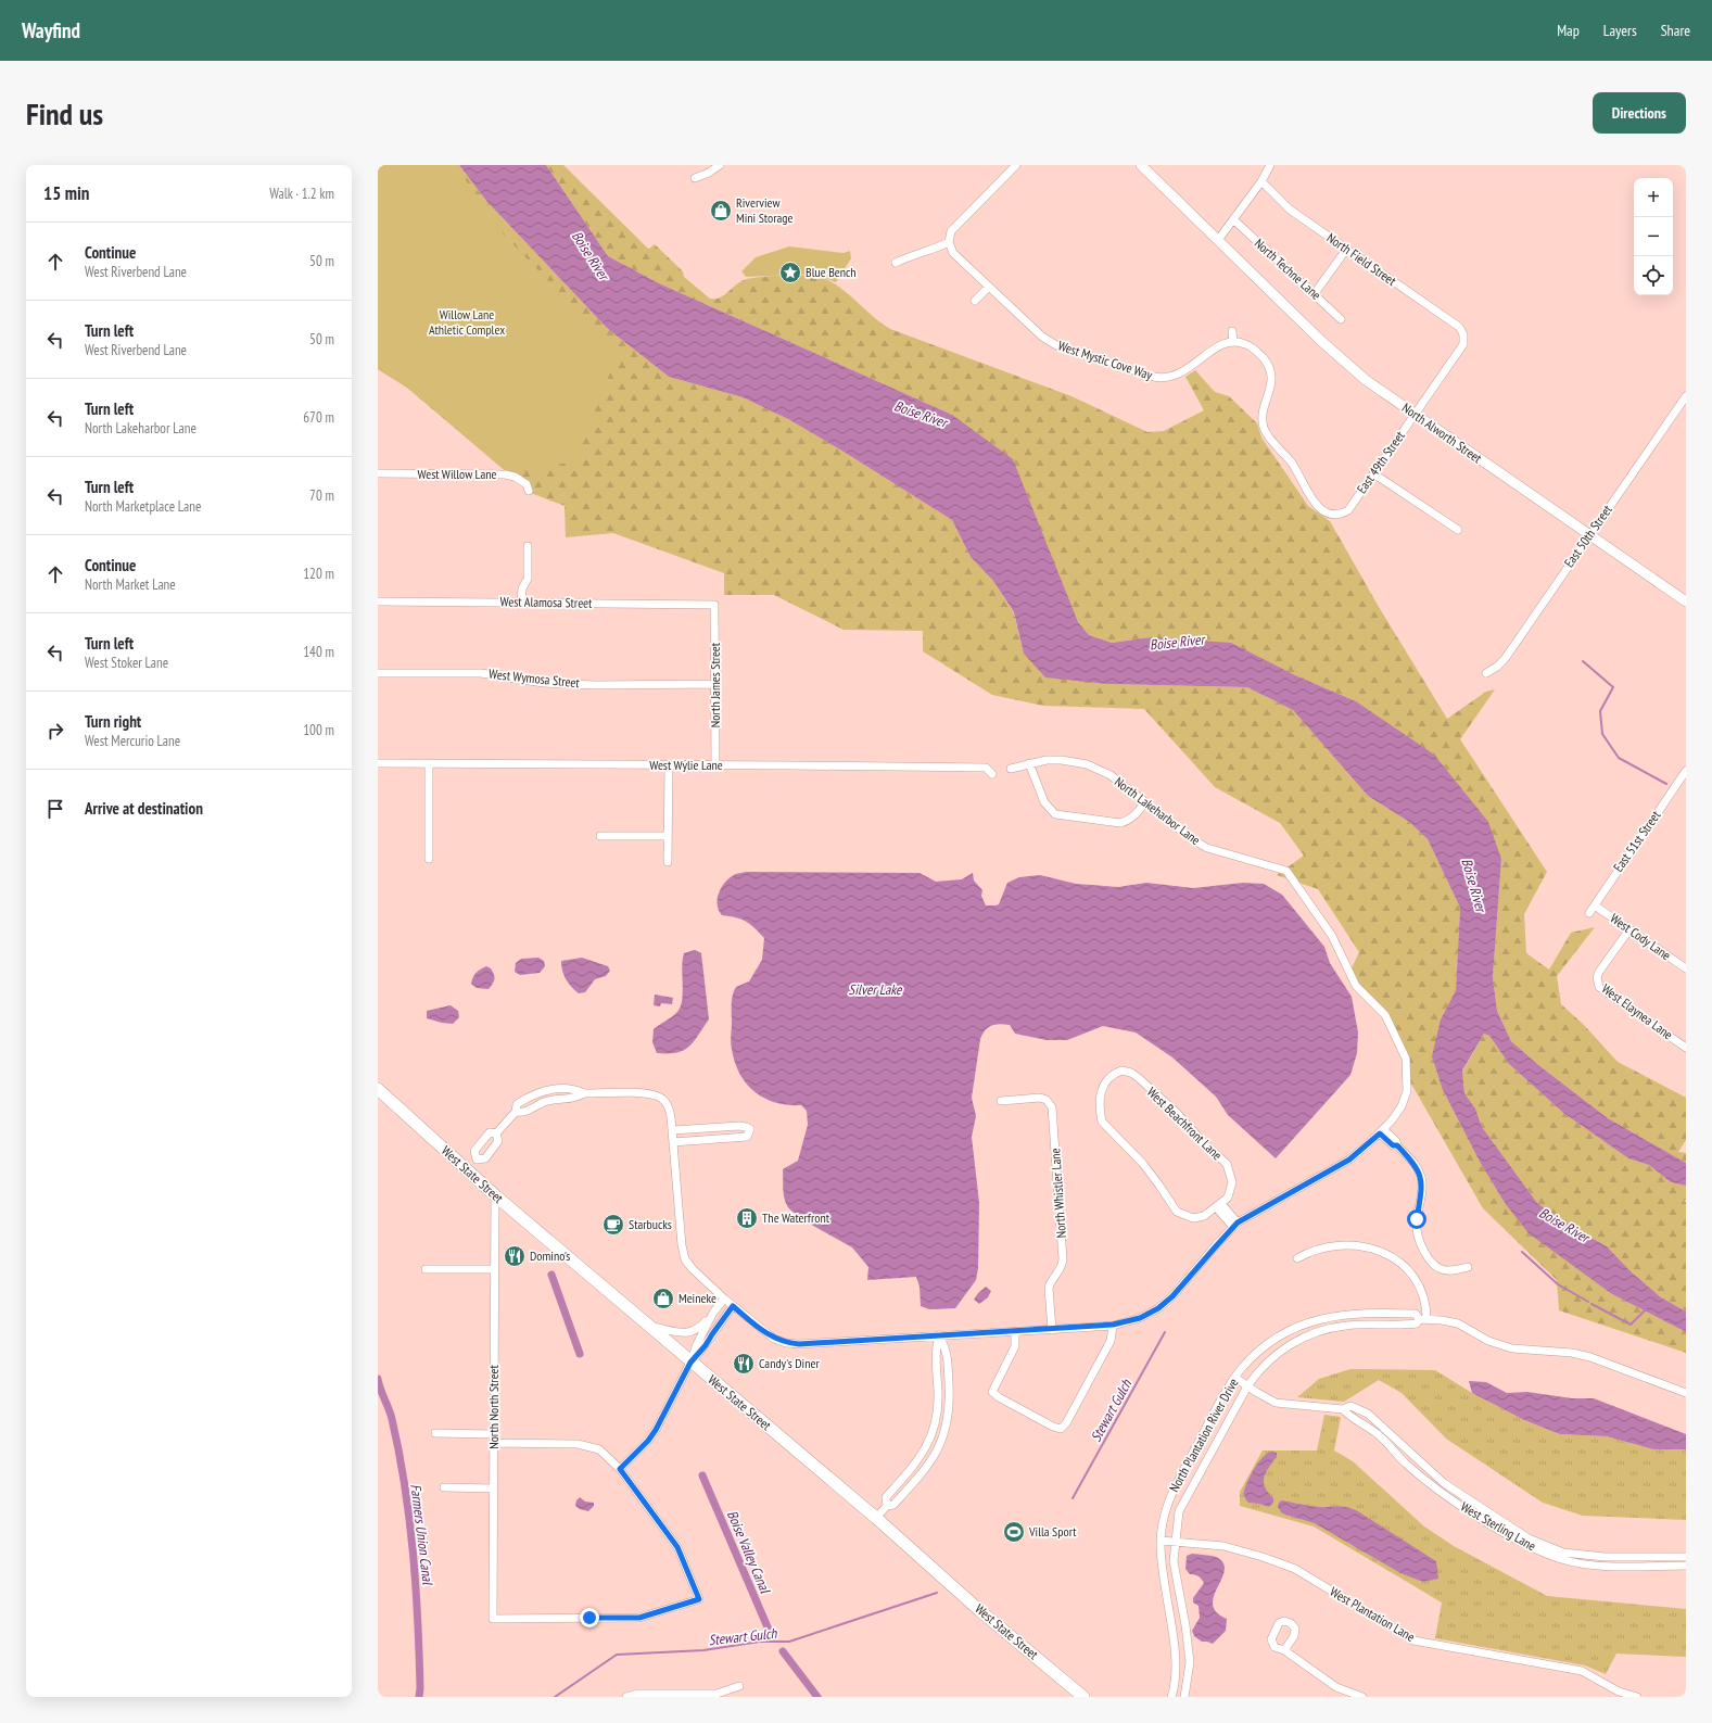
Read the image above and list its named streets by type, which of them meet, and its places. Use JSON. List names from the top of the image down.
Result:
{
  "streets": {
    "main road": ["West State Street"],
    "street": [
      "North Field Street",
      "North Techne Lane",
      "West Mystic Cove Way",
      "North Alworth Street",
      "East 49th Street",
      "West Willow Lane",
      "East 50th Street",
      "West Alamosa Street",
      "West Wymosa Street",
      "North James Street",
      "West Wylie Lane",
      "North Lakeharbor Lane",
      "East 51st Street",
      "West Cody Lane",
      "West Elaynea Lane",
      "West Beachfront Lane",
      "North Whistler Lane",
      "North North Street",
      "North Plantation River Drive",
      "West Sterling Lane",
      "West Plantation Lane"
    ]
  },
  "crossings": [
    ["North Field Street", "East 49th Street"],
    ["West Mystic Cove Way", "East 49th Street"],
    ["North Alworth Street", "East 49th Street"],
    ["North Alworth Street", "East 50th Street"],
    ["West Alamosa Street", "North James Street"],
    ["West Wymosa Street", "North James Street"],
    ["North James Street", "West Wylie Lane"],
    ["North Lakeharbor Lane", "West State Street"],
    ["North Lakeharbor Lane", "North Whistler Lane"],
    ["East 51st Street", "West Cody Lane"],
    ["West Cody Lane", "West Elaynea Lane"],
    ["West State Street", "North North Street"],
    ["North Plantation River Drive", "West Sterling Lane"],
    ["North Plantation River Drive", "West Plantation Lane"]
  ],
  "water": [
    "Boise River",
    "Silver Lake",
    "Stewart Gulch",
    "Farmers Union Canal",
    "Boise Valley Canal"
  ],
  "parks": ["Willow Lane Athletic Complex"],
  "places": {
    "shop": ["Riverview Mini Storage", "Meineke"],
    "place": ["Blue Bench"],
    "building": ["The Waterfront"],
    "cafe": ["Starbucks"],
    "restaurant": ["Domino's", "Candy's Diner"],
    "sports": ["Villa Sport"]
  },
  "page": {
    "header": "Wayfind",
    "nav": ["Map", "Layers", "Share"],
    "buttons": "Directions",
    "title": "Find us",
    "heading": ["15 min", "Walk · 1.2 km"],
    "map_buttons": ["+", "−"],
    "list": [
      ["Continue", "West Riverbend Lane", "50 m"],
      ["Turn left", "West Riverbend Lane", "50 m"],
      ["Turn left", "North Lakeharbor Lane", "670 m"],
      ["Turn left", "North Marketplace Lane", "70 m"],
      ["Continue", "North Market Lane", "120 m"],
      ["Turn left", "West Stoker Lane", "140 m"],
      ["Turn right", "West Mercurio Lane", "100 m"],
      "Arrive at destination"
    ]
  }
}
